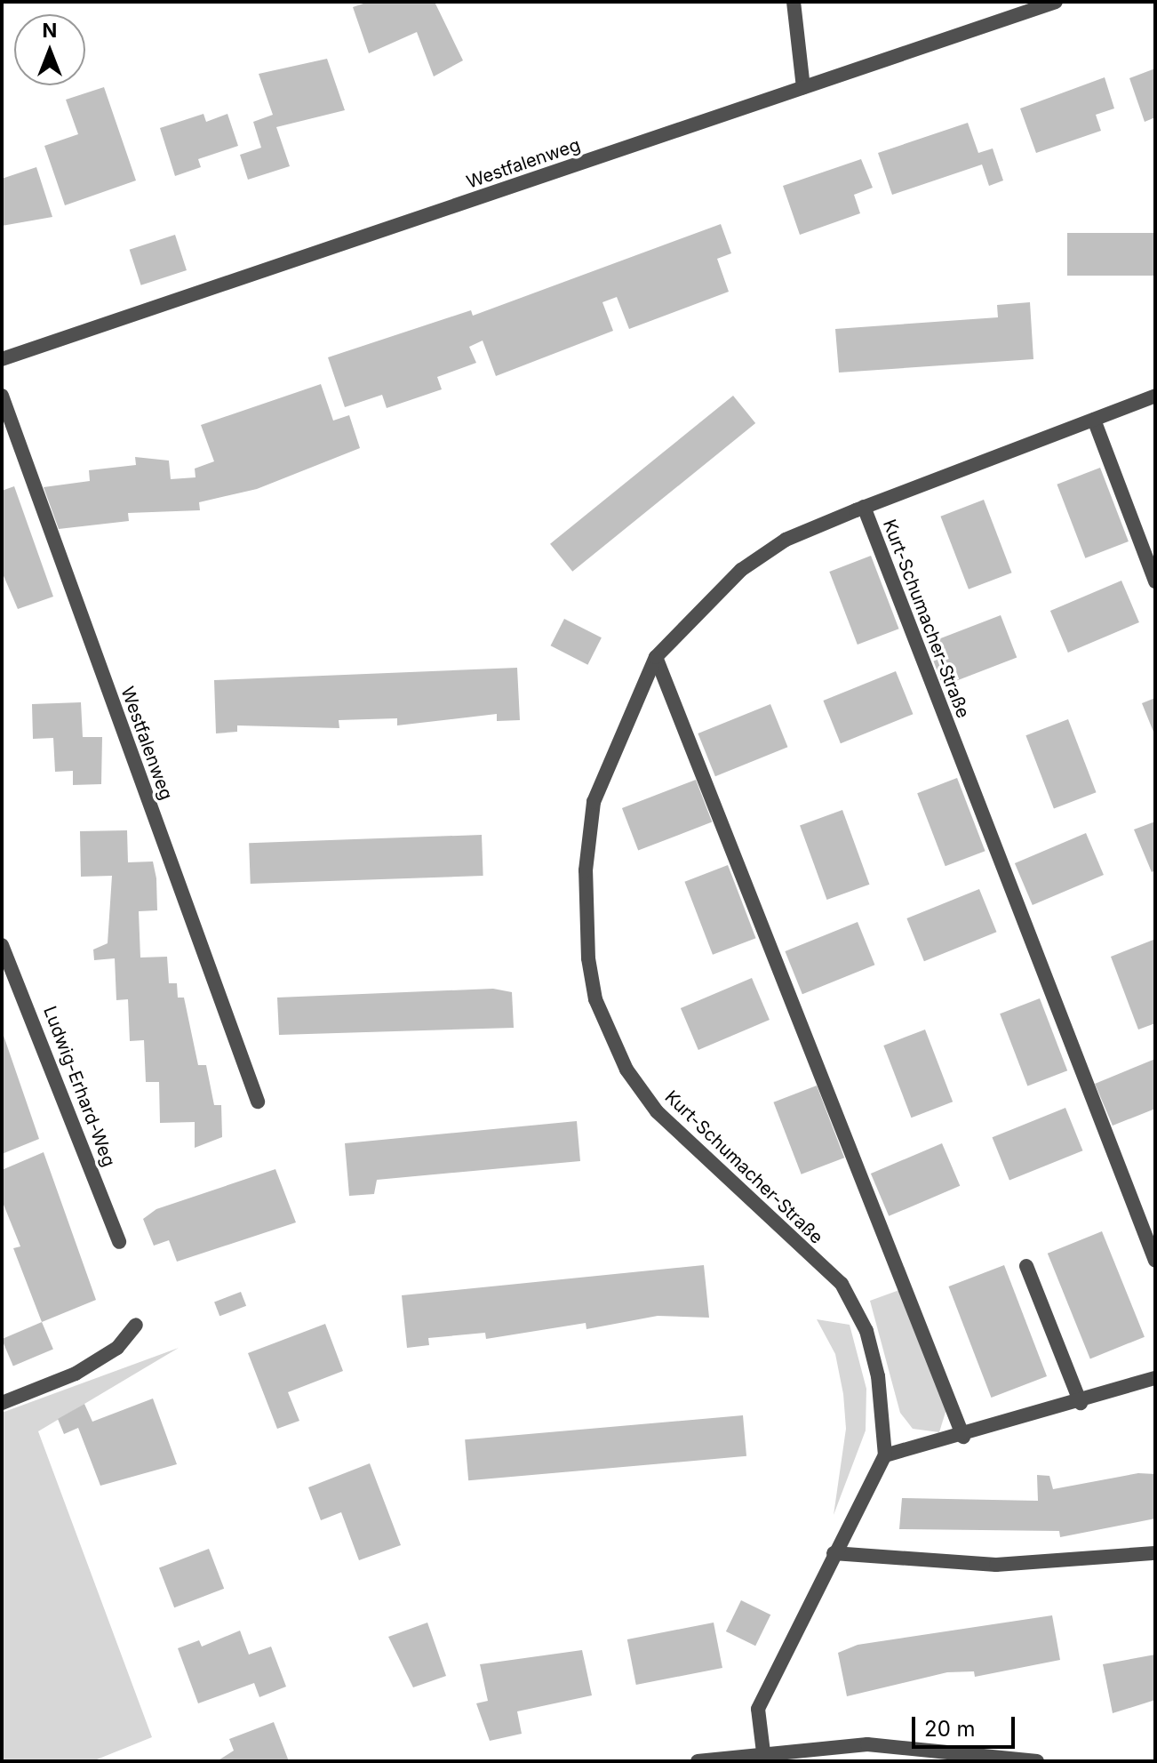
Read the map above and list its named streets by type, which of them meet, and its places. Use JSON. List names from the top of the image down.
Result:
{
  "streets": {
    "street": ["Westfalenweg", "Kurt-Schumacher-Straße", "Ludwig-Erhard-Weg"]
  },
  "scale_bar": "20 m",
  "north": "top"
}
